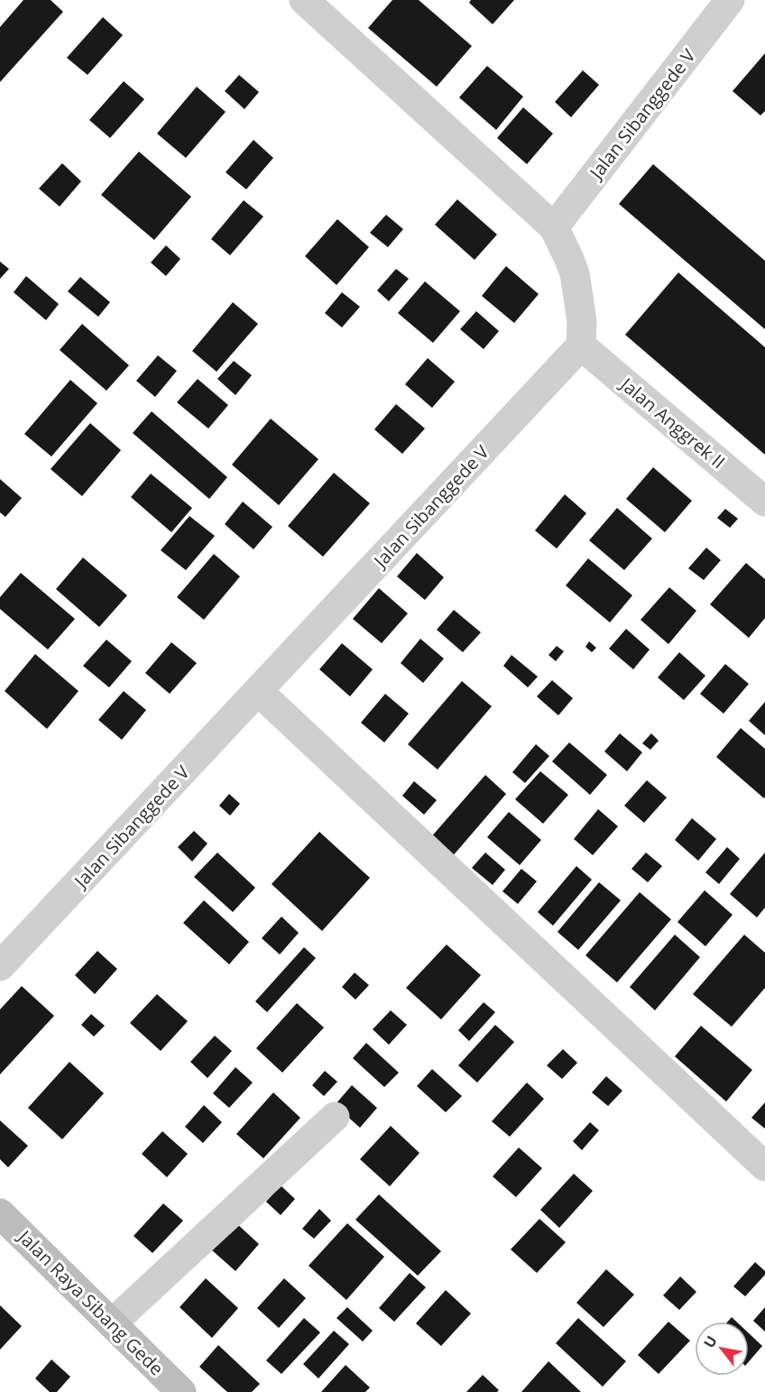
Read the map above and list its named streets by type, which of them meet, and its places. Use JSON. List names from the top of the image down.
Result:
{
  "streets": {
    "main road": ["Jalan Raya Sibang Gede"],
    "street": ["Jalan Sibanggede V", "Jalan Anggrek II"]
  },
  "crossings": [
    ["Jalan Sibanggede V", "Jalan Anggrek II"]
  ],
  "north": "top left"
}
